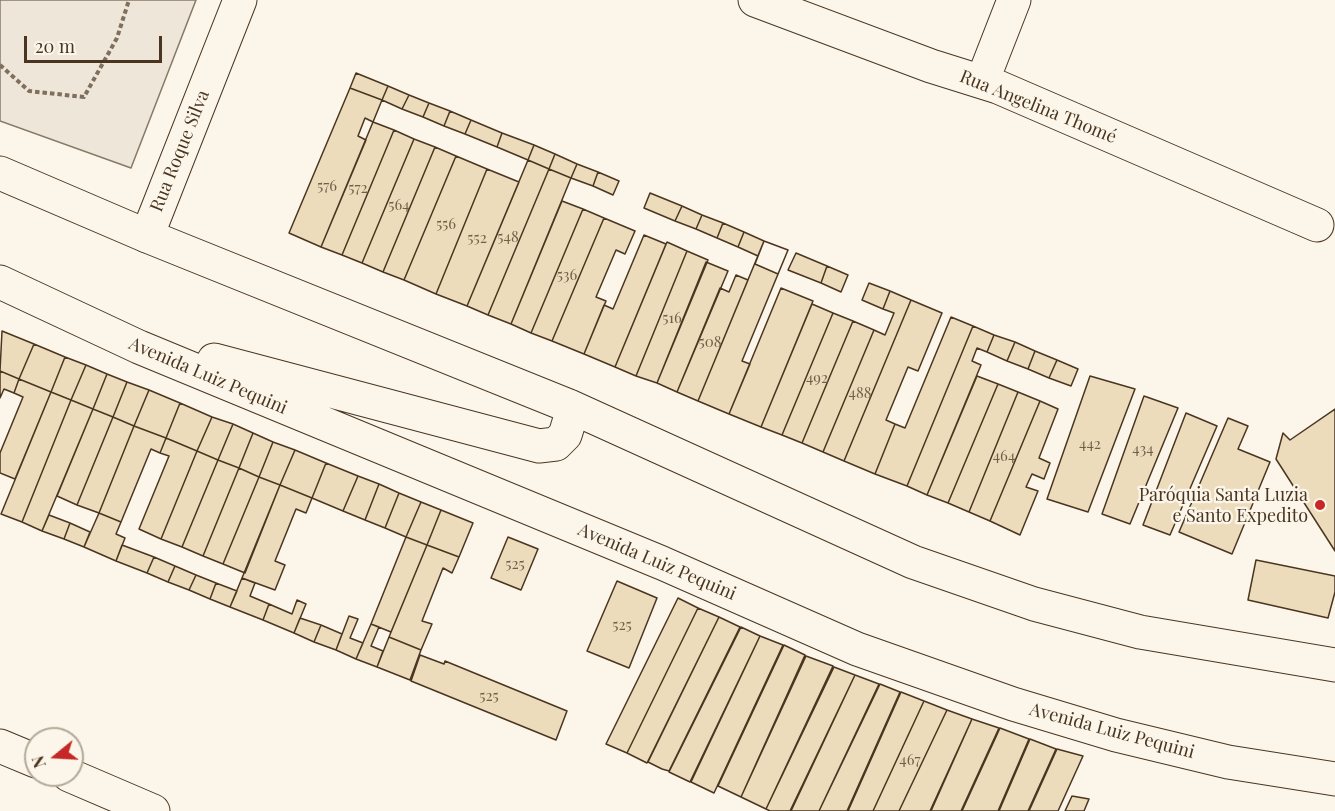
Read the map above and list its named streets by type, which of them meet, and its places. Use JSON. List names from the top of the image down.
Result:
{
  "streets": {
    "main road": ["Rua Angelina Thomé", "Rua Roque Silva", "Avenida Luiz Pequini"]
  },
  "places": ["Paróquia Santa Luzia e Santo Expedito"],
  "house_numbers": [
    "576",
    "572",
    "564",
    "556",
    "548",
    "552",
    "536",
    "516",
    "508",
    "492",
    "488",
    "442",
    "434",
    "464",
    "525",
    "525",
    "525",
    "467"
  ],
  "scale_bar": "20 m",
  "north": "left"
}
